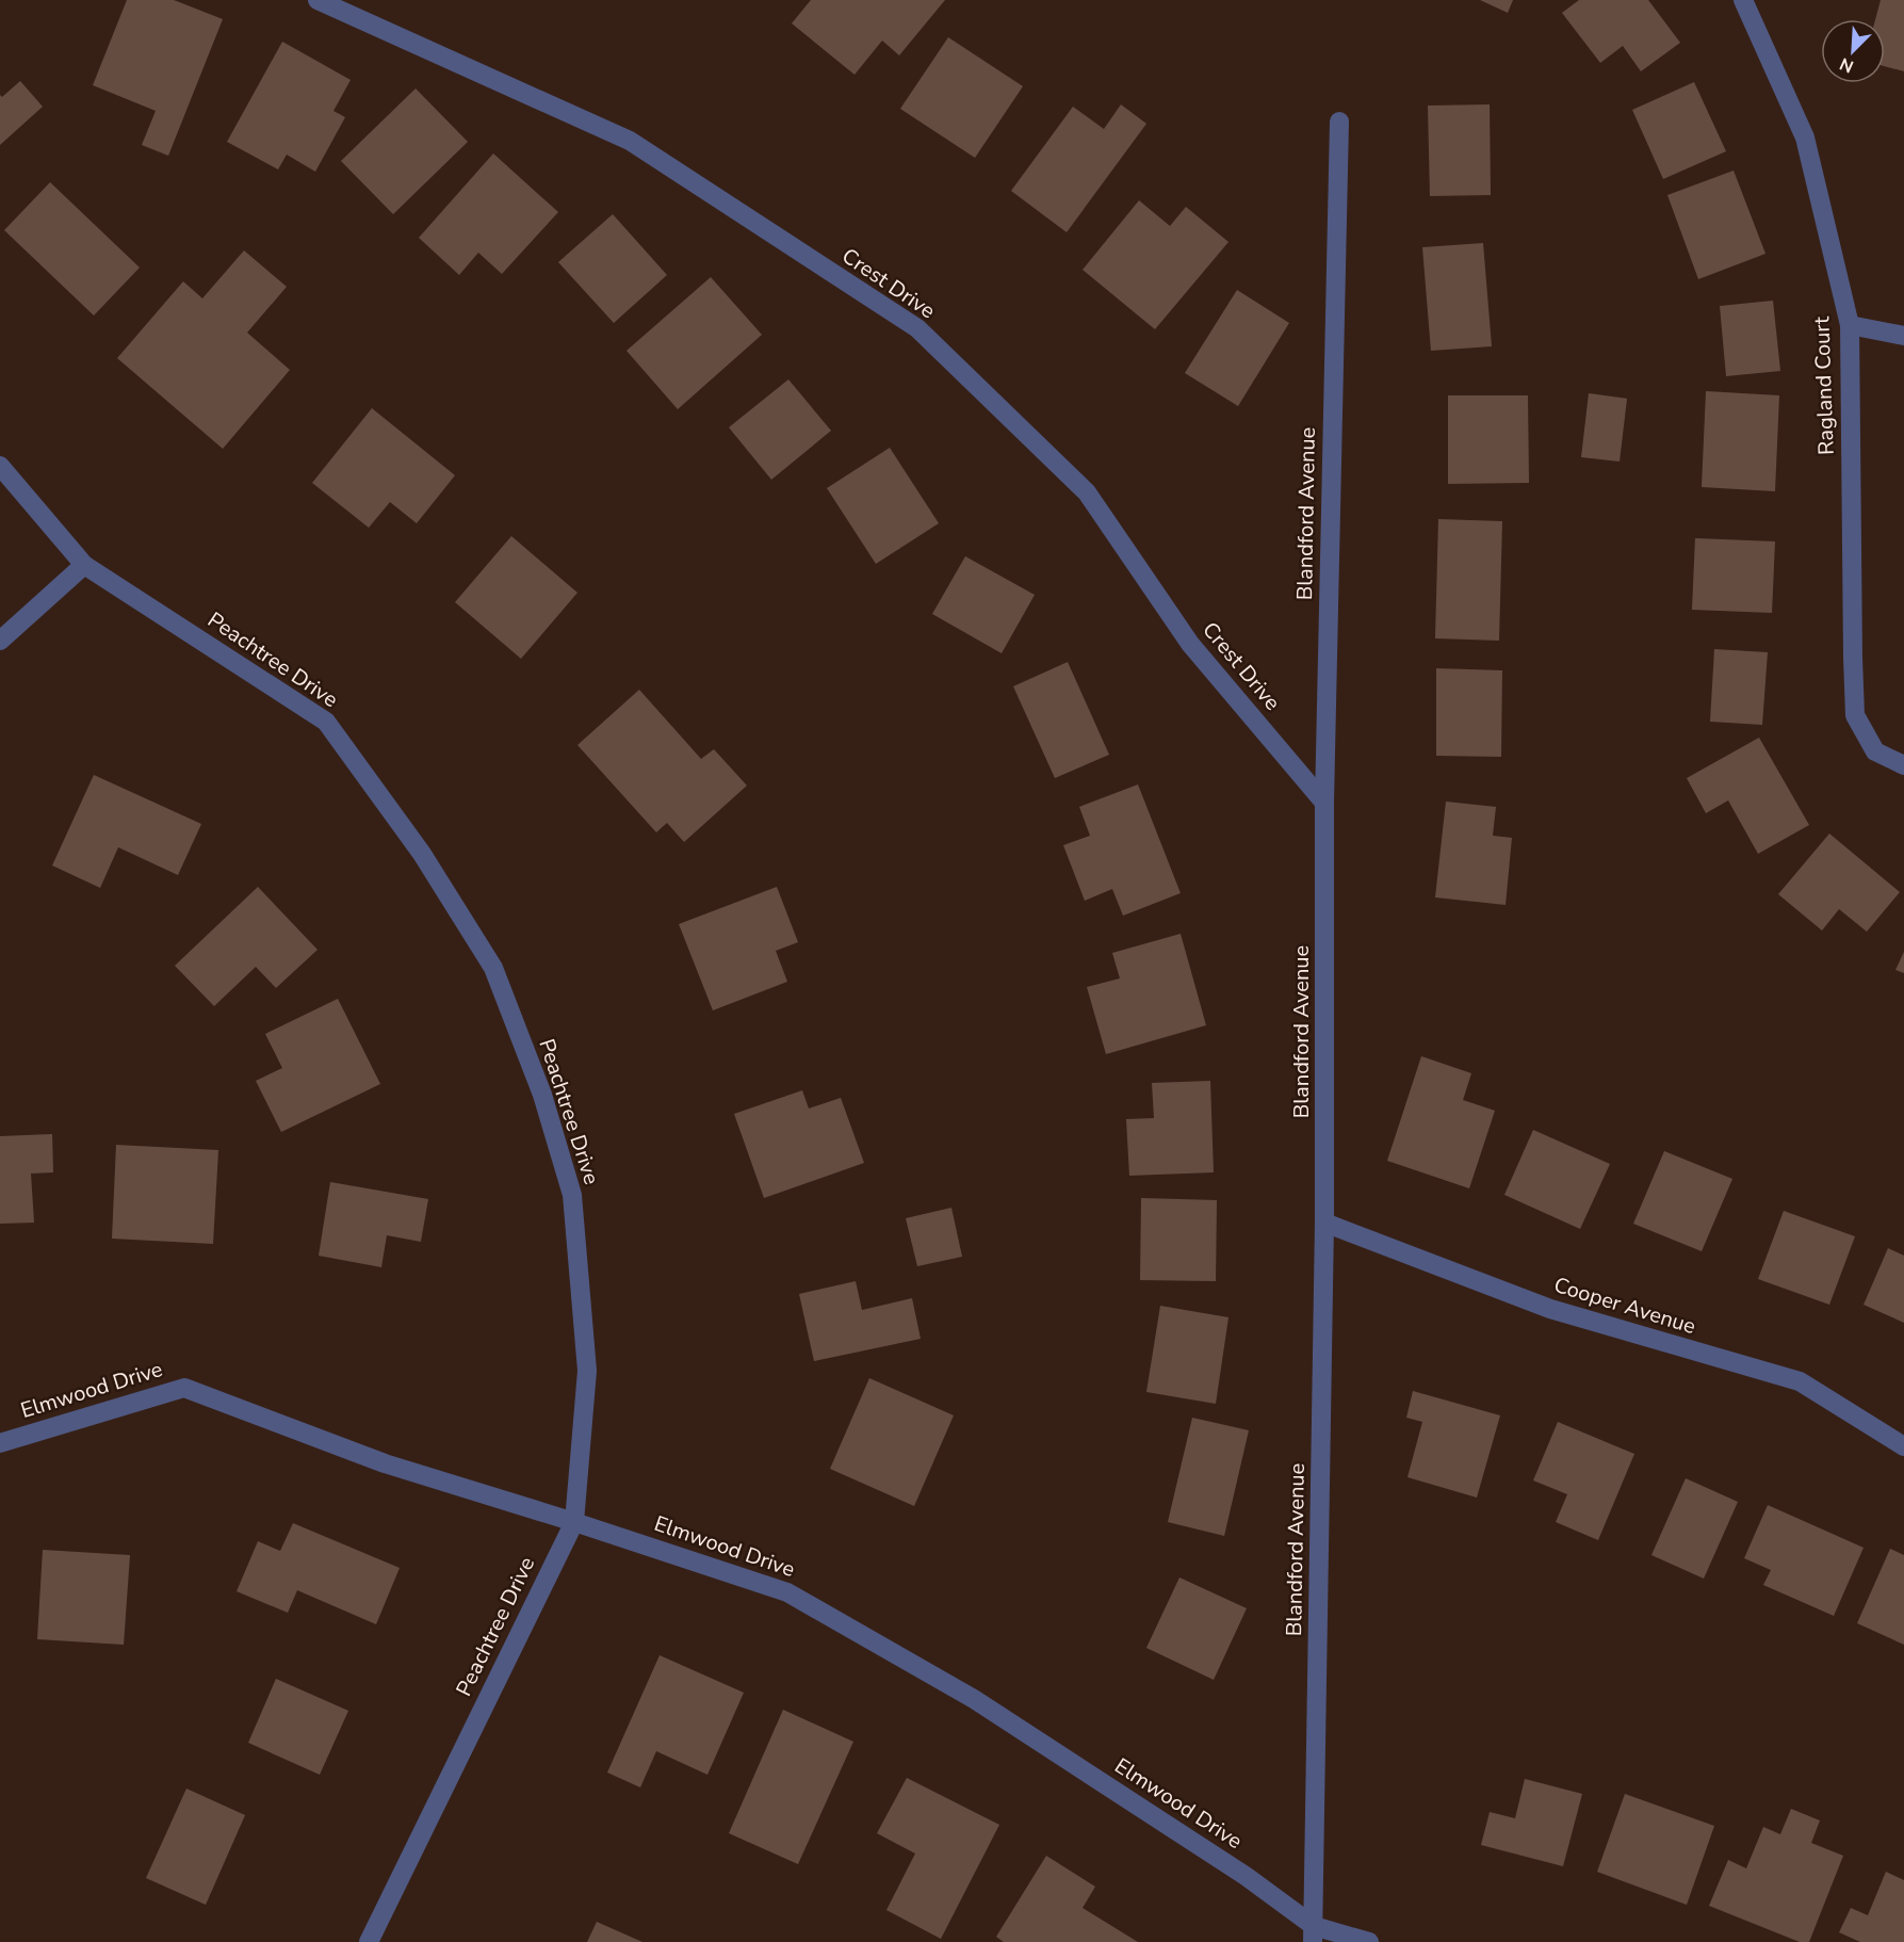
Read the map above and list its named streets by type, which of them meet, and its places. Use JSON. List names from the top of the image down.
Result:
{
  "streets": {
    "street": [
      "Crest Drive",
      "Ragland Court",
      "Blandford Avenue",
      "Peachtree Drive",
      "Cooper Avenue",
      "Elmwood Drive"
    ]
  },
  "crossings": [
    ["Crest Drive", "Blandford Avenue"],
    ["Blandford Avenue", "Cooper Avenue"],
    ["Blandford Avenue", "Elmwood Drive"],
    ["Peachtree Drive", "Elmwood Drive"]
  ],
  "north": "bottom left"
}
